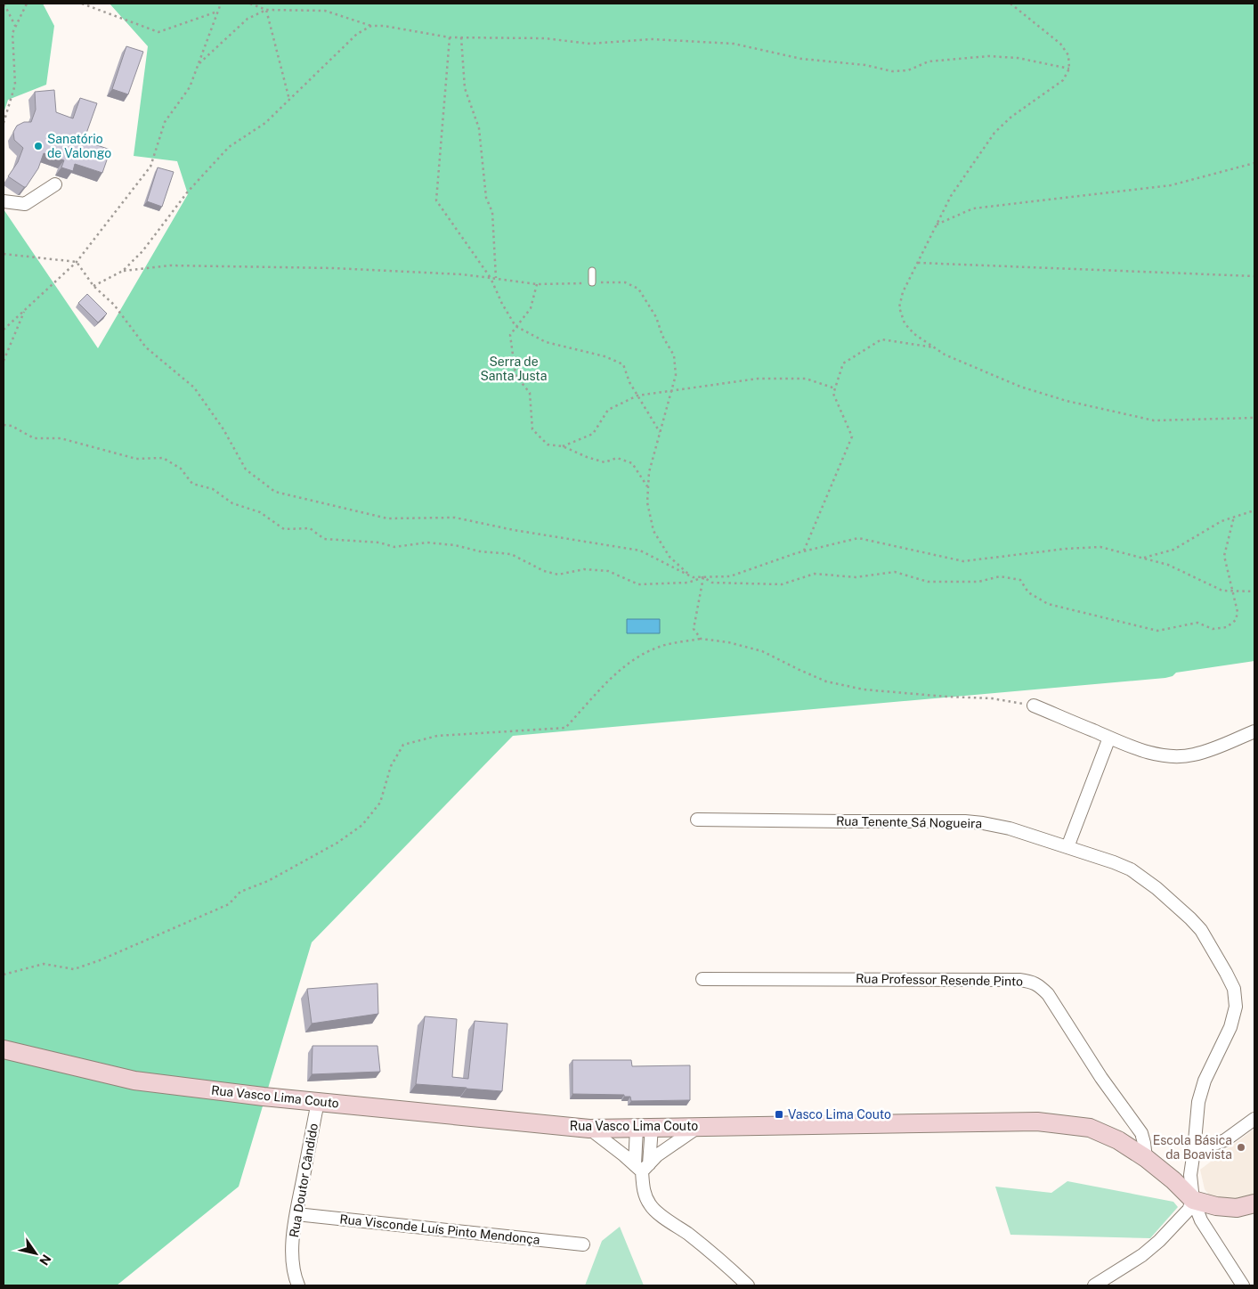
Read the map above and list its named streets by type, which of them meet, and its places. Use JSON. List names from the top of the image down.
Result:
{
  "streets": {
    "street": [
      "Rua Tenente Sá Nogueira",
      "Rua Professor Resende Pinto",
      "Rua Vasco Lima Couto",
      "Rua Doutor Cândido",
      "Rua Visconde Luís Pinto Mendonça"
    ]
  },
  "crossings": [
    ["Rua Tenente Sá Nogueira", "Rua Vasco Lima Couto"],
    ["Rua Professor Resende Pinto", "Rua Vasco Lima Couto"],
    ["Rua Vasco Lima Couto", "Rua Doutor Cândido"],
    ["Rua Doutor Cândido", "Rua Visconde Luís Pinto Mendonça"]
  ],
  "parks": ["Serra de Santa Justa"],
  "places": {
    "other": ["Sanatório de Valongo", "Escola Básica da Boavista"],
    "transit": ["Vasco Lima Couto"]
  },
  "north": "bottom right"
}
